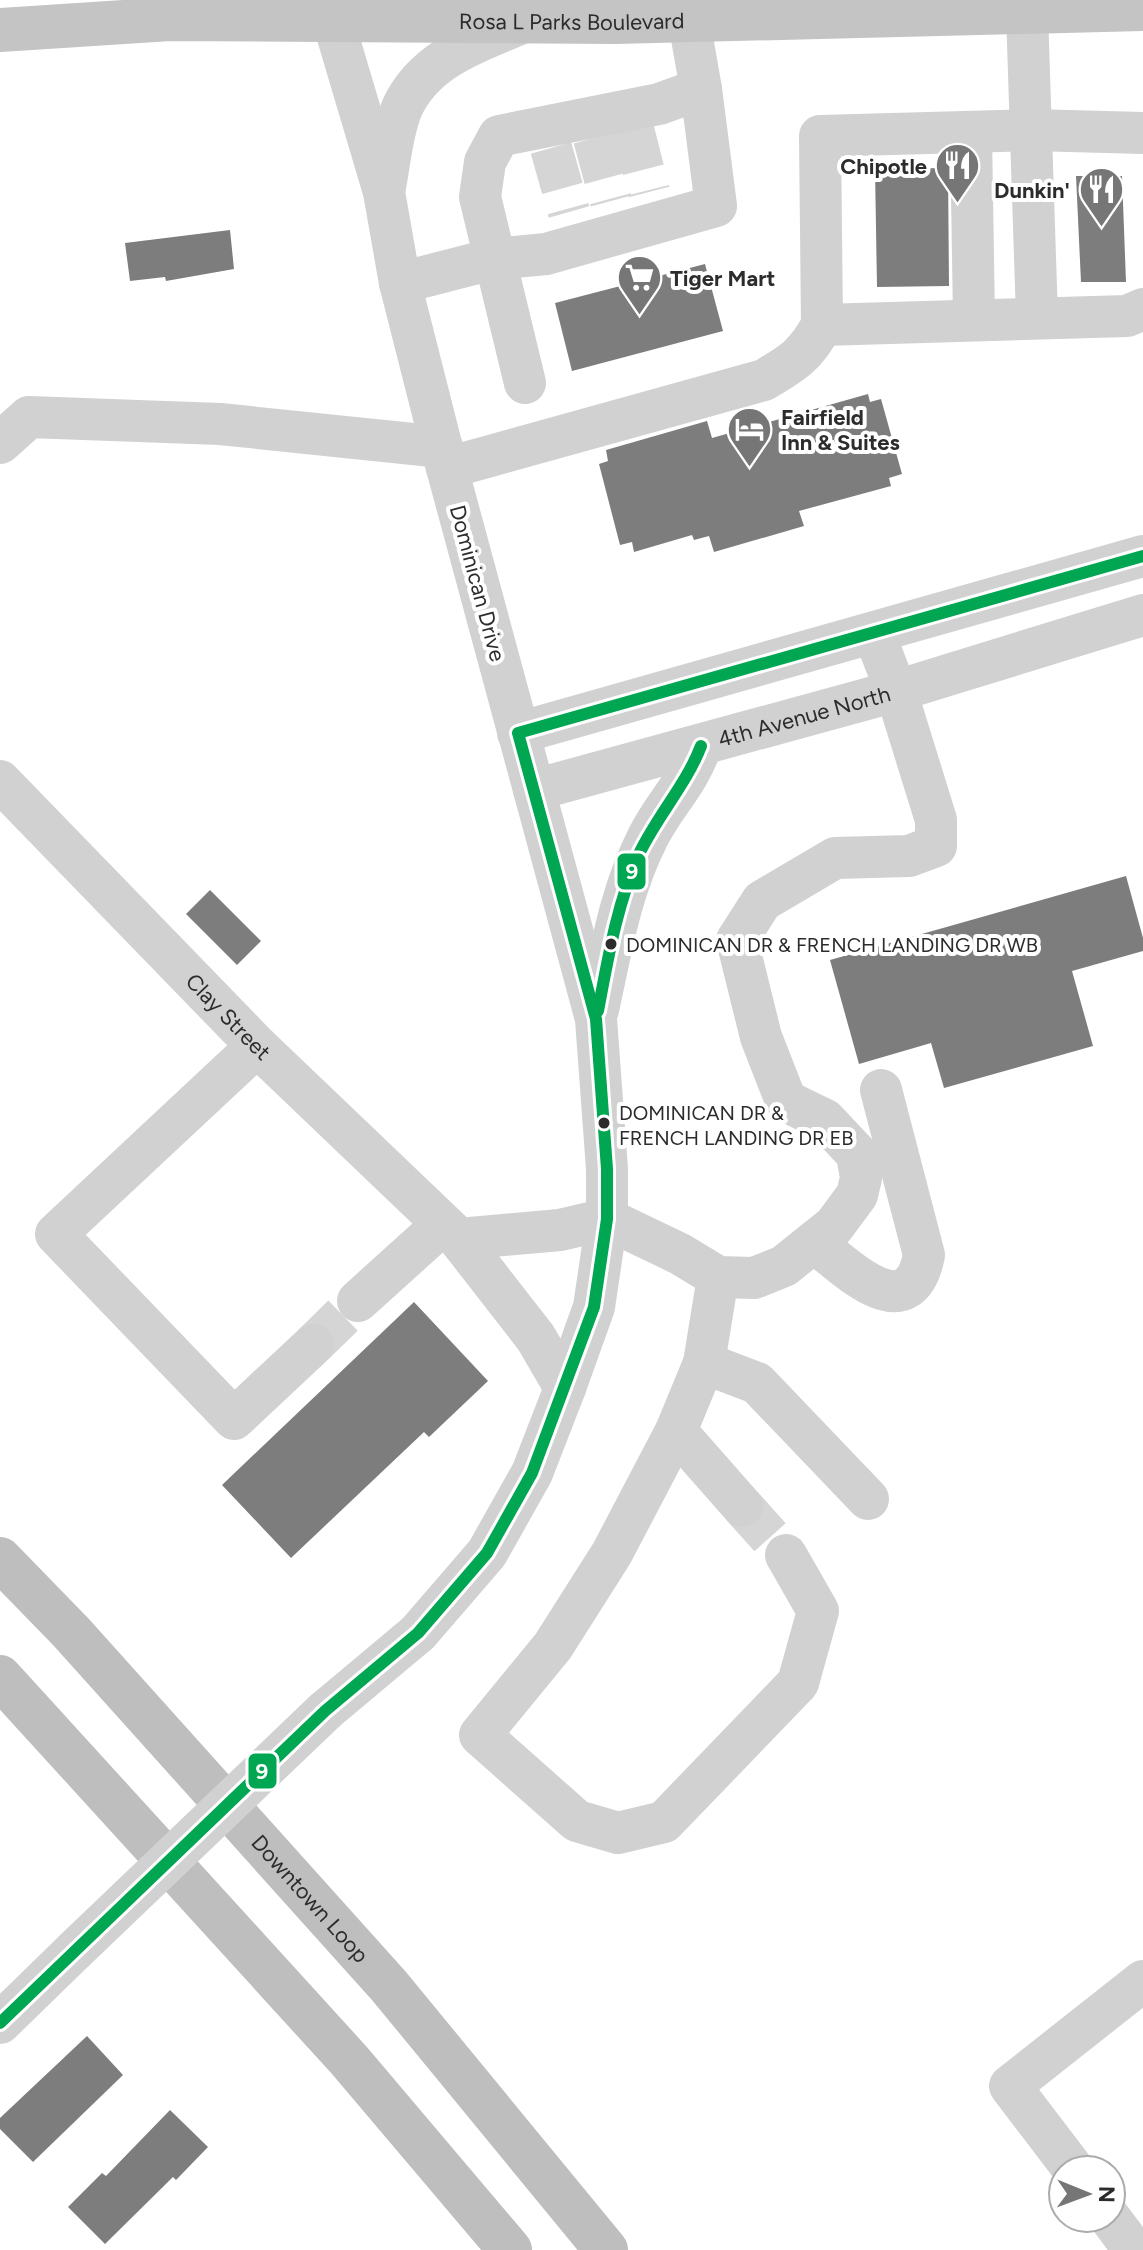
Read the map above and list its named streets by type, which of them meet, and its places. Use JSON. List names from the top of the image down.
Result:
{
  "streets": {
    "highway": ["Downtown Loop"],
    "main road": ["Rosa L Parks Boulevard"],
    "street": ["Dominican Drive", "4th Avenue North", "Clay Street"]
  },
  "crossings": [
    ["Rosa L Parks Boulevard", "Dominican Drive"],
    ["Dominican Drive", "4th Avenue North"],
    ["Dominican Drive", "Clay Street"]
  ],
  "places": {
    "restaurant": ["Chipotle", "Dunkin'"],
    "supermarket": ["Tiger Mart"],
    "hotel": ["Fairfield Inn & Suites"],
    "other": ["DOMINICAN DR & FRENCH LANDING DR WB", "DOMINICAN DR & FRENCH LANDING DR EB"]
  },
  "lines": ["transit line 9"],
  "north": "right"
}
